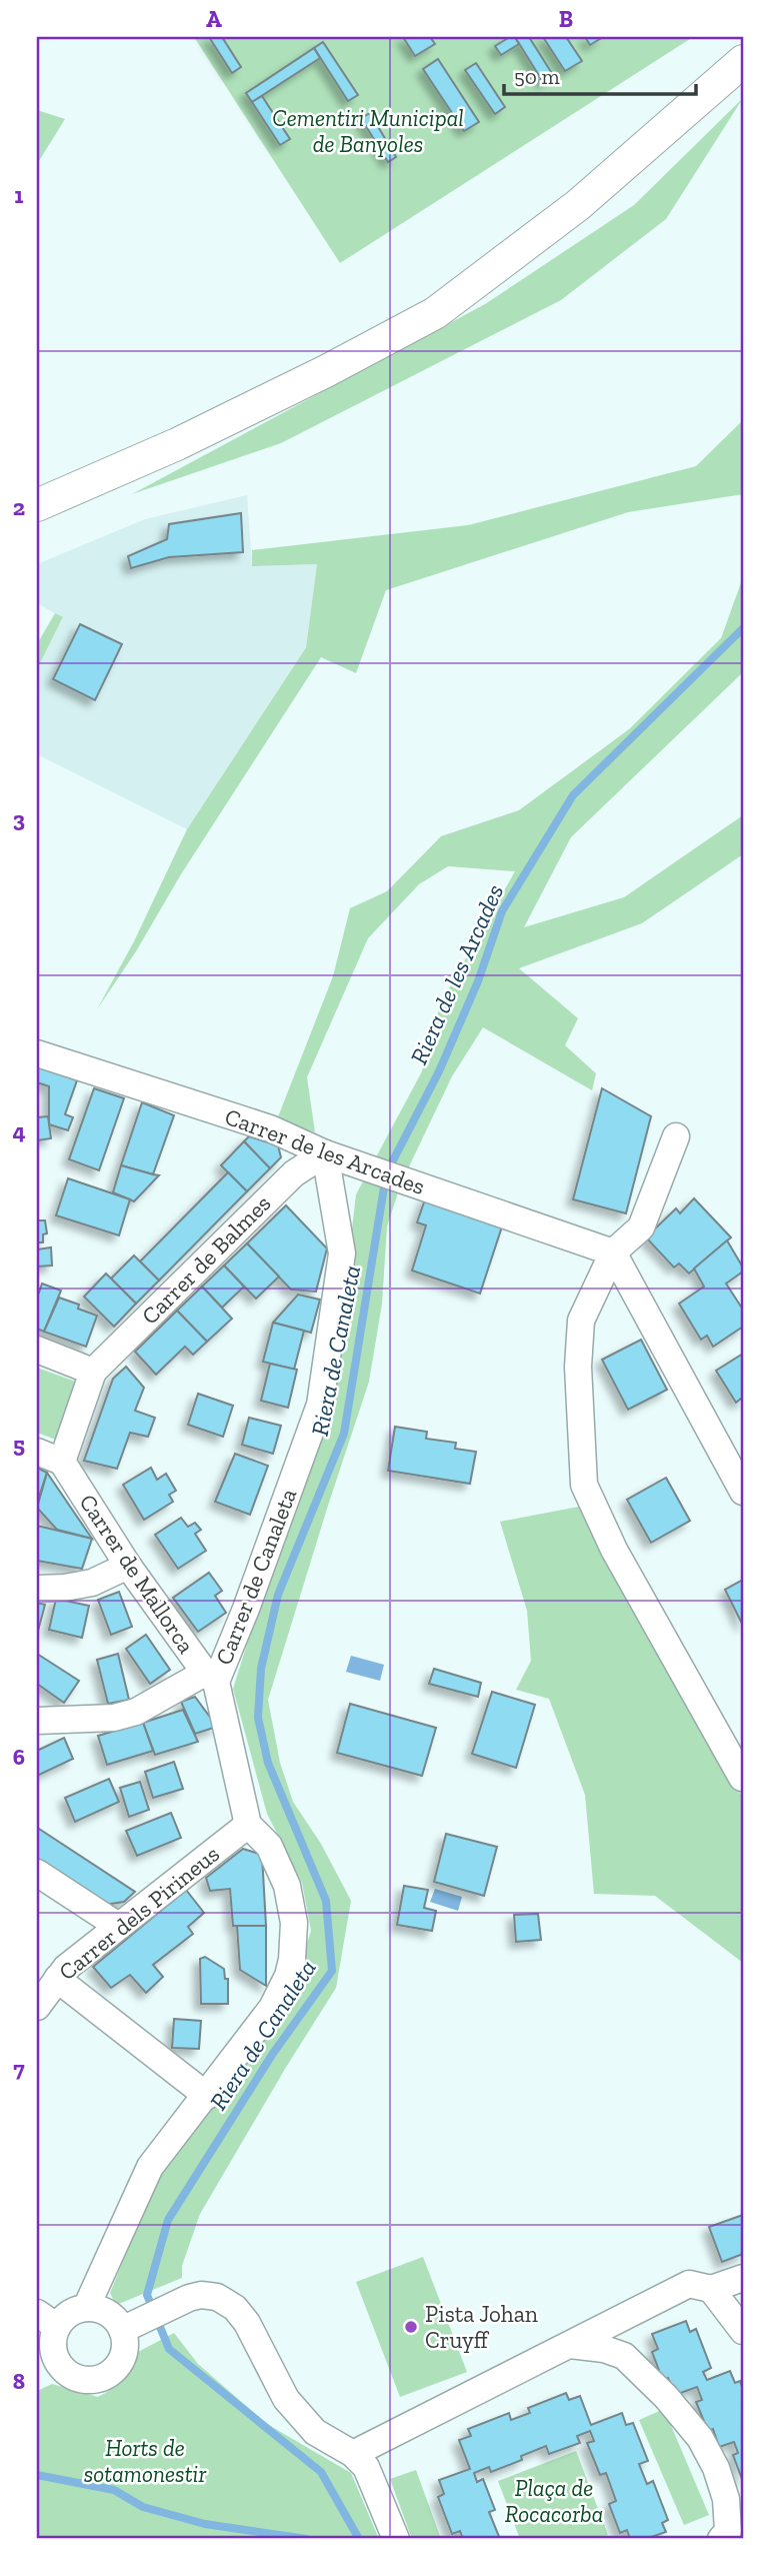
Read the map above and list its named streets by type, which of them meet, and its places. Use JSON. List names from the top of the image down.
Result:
{
  "streets": {
    "street": [
      "Carrer de les Arcades",
      "Carrer de Balmes",
      "Carrer de Mallorca",
      "Carrer de Canaleta",
      "Carrer dels Pirineus"
    ]
  },
  "crossings": [
    ["Carrer de les Arcades", "Carrer de Balmes"],
    ["Carrer de les Arcades", "Carrer de Canaleta"],
    ["Carrer de Balmes", "Carrer de Canaleta"],
    ["Carrer de Mallorca", "Carrer de Canaleta"],
    ["Carrer de Canaleta", "Carrer dels Pirineus"]
  ],
  "water": ["Riera de les Arcades", "Riera de Canaleta"],
  "parks": ["Cementiri Municipal de Banyoles", "Horts de sotamonestir", "Plaça de Rocacorba"],
  "places": ["Pista Johan Cruyff"],
  "scale_bar": "50 m",
  "grid": {
    "columns": ["A", "B"],
    "rows": [
      "1",
      "2",
      "3",
      "4",
      "5",
      "6",
      "7",
      "8"
    ]
  }
}
